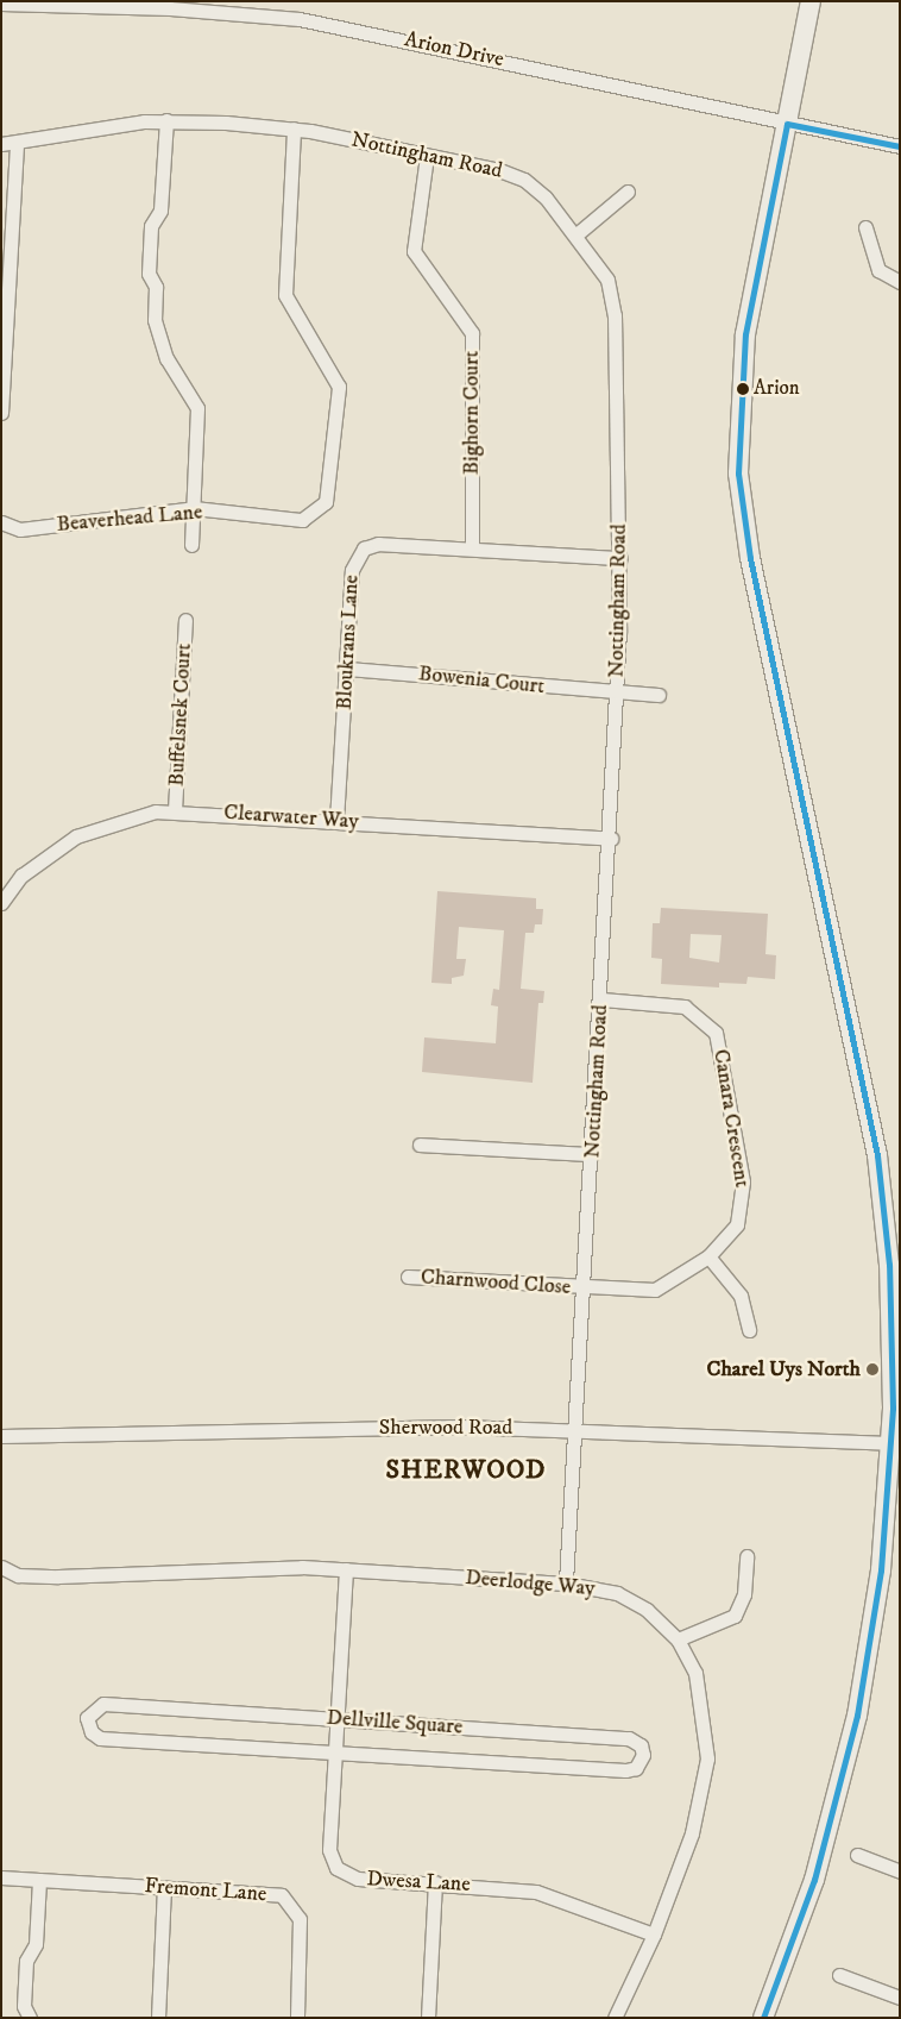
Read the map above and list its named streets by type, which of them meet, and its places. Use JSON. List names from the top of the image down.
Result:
{
  "streets": {
    "street": [
      "Arion Drive",
      "Nottingham Road",
      "Bighorn Court",
      "Beaverhead Lane",
      "Bloukrans Lane",
      "Bowenia Court",
      "Buffelsnek Court",
      "Clearwater Way",
      "Canara Crescent",
      "Charnwood Close",
      "Sherwood Road",
      "Deerlodge Way",
      "Dellville Square",
      "Dwesa Lane",
      "Fremont Lane"
    ]
  },
  "crossings": [
    ["Nottingham Road", "Bighorn Court"],
    ["Nottingham Road", "Beaverhead Lane"],
    ["Nottingham Road", "Bloukrans Lane"],
    ["Nottingham Road", "Bowenia Court"],
    ["Nottingham Road", "Clearwater Way"],
    ["Nottingham Road", "Canara Crescent"],
    ["Nottingham Road", "Charnwood Close"],
    ["Nottingham Road", "Sherwood Road"],
    ["Nottingham Road", "Deerlodge Way"],
    ["Bighorn Court", "Bloukrans Lane"],
    ["Bloukrans Lane", "Bowenia Court"],
    ["Bloukrans Lane", "Clearwater Way"],
    ["Buffelsnek Court", "Clearwater Way"],
    ["Canara Crescent", "Charnwood Close"],
    ["Deerlodge Way", "Dwesa Lane"],
    ["Dellville Square", "Dwesa Lane"]
  ],
  "districts": ["SHERWOOD"],
  "places": ["Arion", "Charel Uys North"]
}
